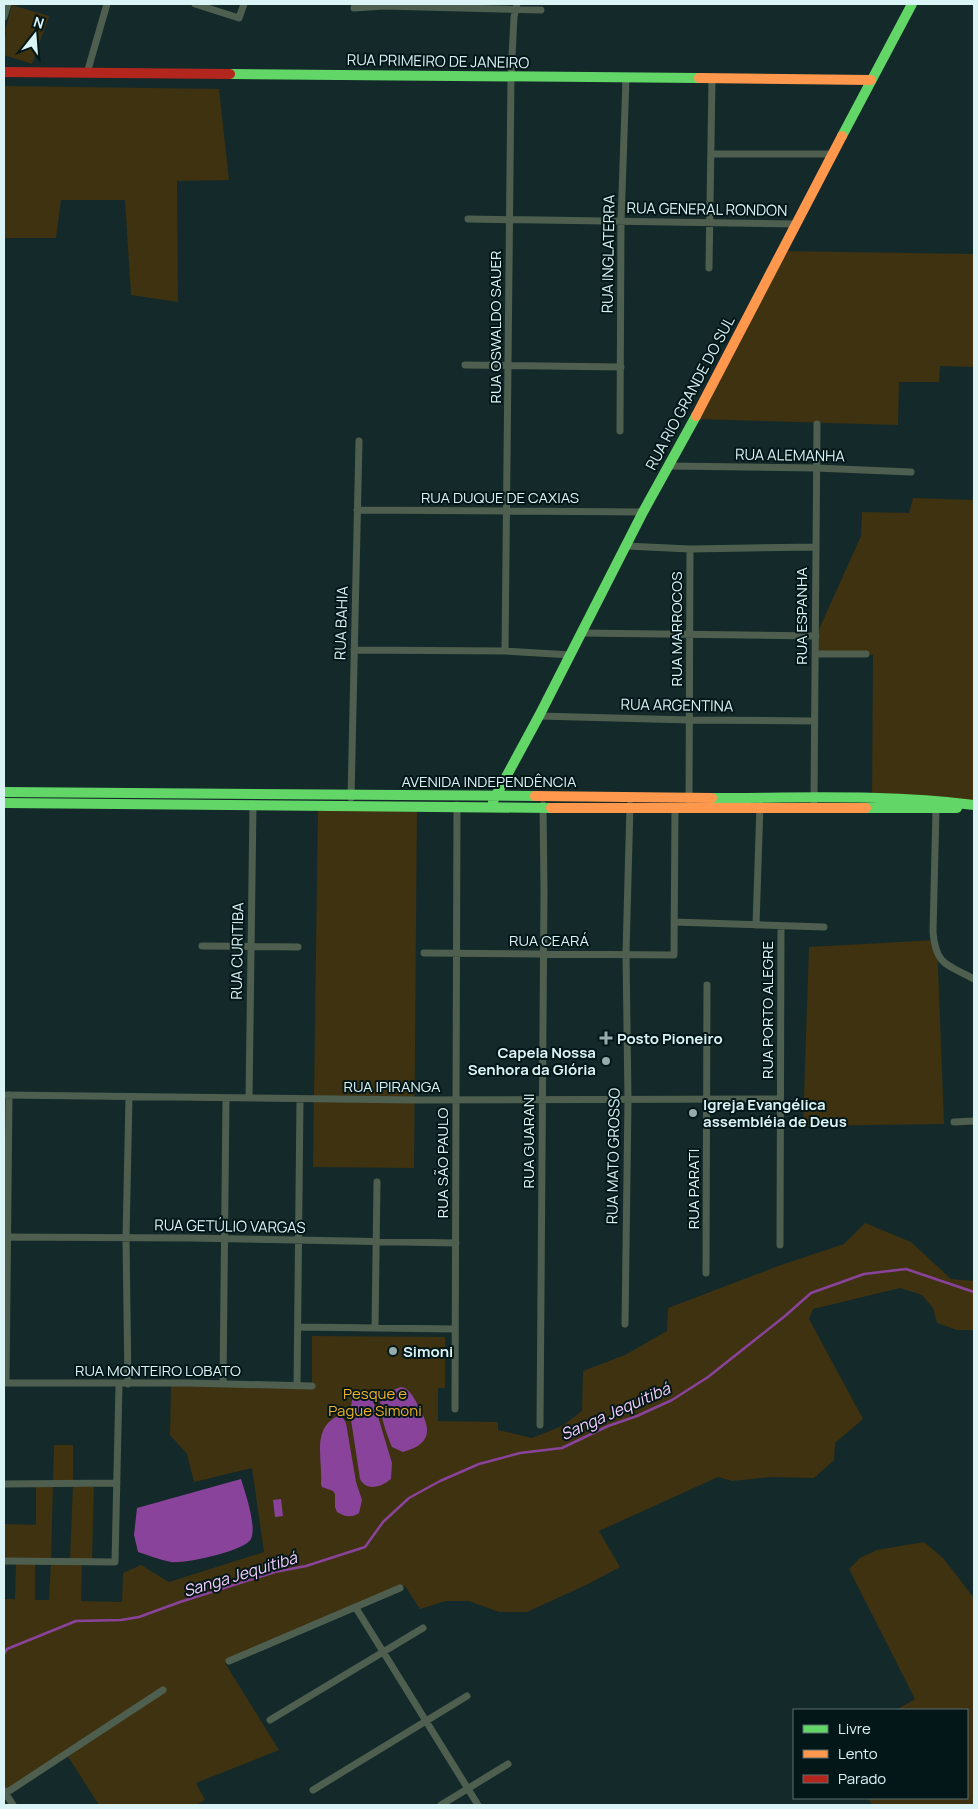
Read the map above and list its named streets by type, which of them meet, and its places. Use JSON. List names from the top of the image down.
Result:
{
  "streets": {
    "street": [
      "RUA PRIMEIRO DE JANEIRO",
      "RUA GENERAL RONDON",
      "RUA INGLATERRA",
      "RUA OSWALDO SAUER",
      "RUA RIO GRANDE DO SUL",
      "RUA ALEMANHA",
      "RUA DUQUE DE CAXIAS",
      "RUA ESPANHA",
      "RUA BAHIA",
      "RUA MARROCOS",
      "RUA ARGENTINA",
      "AVENIDA INDEPENDÊNCIA",
      "RUA CEARÁ",
      "RUA CURITIBA",
      "RUA PORTO ALEGRE",
      "RUA IPIRANGA",
      "RUA GUARANI",
      "RUA MATO GROSSO",
      "RUA SÃO PAULO",
      "RUA PARATI",
      "RUA GETÚLIO VARGAS",
      "RUA MONTEIRO LOBATO"
    ]
  },
  "crossings": [
    ["RUA PRIMEIRO DE JANEIRO", "RUA INGLATERRA"],
    ["RUA PRIMEIRO DE JANEIRO", "RUA OSWALDO SAUER"],
    ["RUA PRIMEIRO DE JANEIRO", "RUA RIO GRANDE DO SUL"],
    ["RUA GENERAL RONDON", "RUA INGLATERRA"],
    ["RUA GENERAL RONDON", "RUA OSWALDO SAUER"],
    ["RUA GENERAL RONDON", "RUA RIO GRANDE DO SUL"],
    ["RUA OSWALDO SAUER", "RUA DUQUE DE CAXIAS"],
    ["RUA RIO GRANDE DO SUL", "RUA ALEMANHA"],
    ["RUA RIO GRANDE DO SUL", "RUA DUQUE DE CAXIAS"],
    ["RUA RIO GRANDE DO SUL", "RUA ARGENTINA"],
    ["RUA RIO GRANDE DO SUL", "AVENIDA INDEPENDÊNCIA"],
    ["RUA ALEMANHA", "RUA ESPANHA"],
    ["RUA DUQUE DE CAXIAS", "RUA BAHIA"],
    ["RUA ESPANHA", "RUA ARGENTINA"],
    ["RUA ESPANHA", "AVENIDA INDEPENDÊNCIA"],
    ["RUA BAHIA", "AVENIDA INDEPENDÊNCIA"],
    ["RUA MARROCOS", "RUA ARGENTINA"],
    ["RUA MARROCOS", "AVENIDA INDEPENDÊNCIA"],
    ["AVENIDA INDEPENDÊNCIA", "RUA CURITIBA"],
    ["AVENIDA INDEPENDÊNCIA", "RUA GUARANI"],
    ["AVENIDA INDEPENDÊNCIA", "RUA MATO GROSSO"],
    ["AVENIDA INDEPENDÊNCIA", "RUA SÃO PAULO"],
    ["RUA CEARÁ", "RUA GUARANI"],
    ["RUA CEARÁ", "RUA MATO GROSSO"],
    ["RUA CEARÁ", "RUA SÃO PAULO"],
    ["RUA CURITIBA", "RUA IPIRANGA"],
    ["RUA PORTO ALEGRE", "RUA IPIRANGA"],
    ["RUA IPIRANGA", "RUA GUARANI"],
    ["RUA IPIRANGA", "RUA MATO GROSSO"],
    ["RUA IPIRANGA", "RUA SÃO PAULO"],
    ["RUA IPIRANGA", "RUA PARATI"],
    ["RUA SÃO PAULO", "RUA GETÚLIO VARGAS"]
  ],
  "water": ["Sanga Jequitibá"],
  "parks": ["Pesque e Pague Simoni"],
  "places": {
    "health": ["Posto Pioneiro"],
    "other": ["Capela Nossa Senhora da Glória", "Igreja Evangélica assembléia de Deus", "Simoni"]
  },
  "legend": ["Livre", "Lento", "Parado"],
  "north": "top"
}
